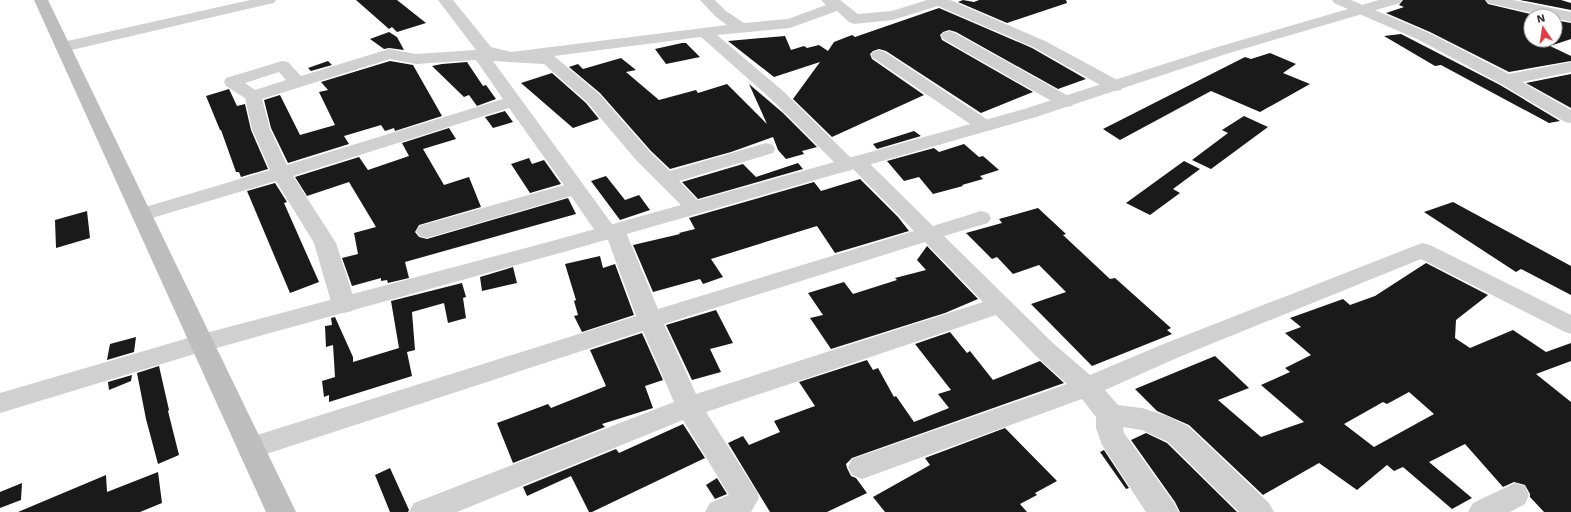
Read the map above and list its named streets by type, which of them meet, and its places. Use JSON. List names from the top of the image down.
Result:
{
  "north": "top"
}
